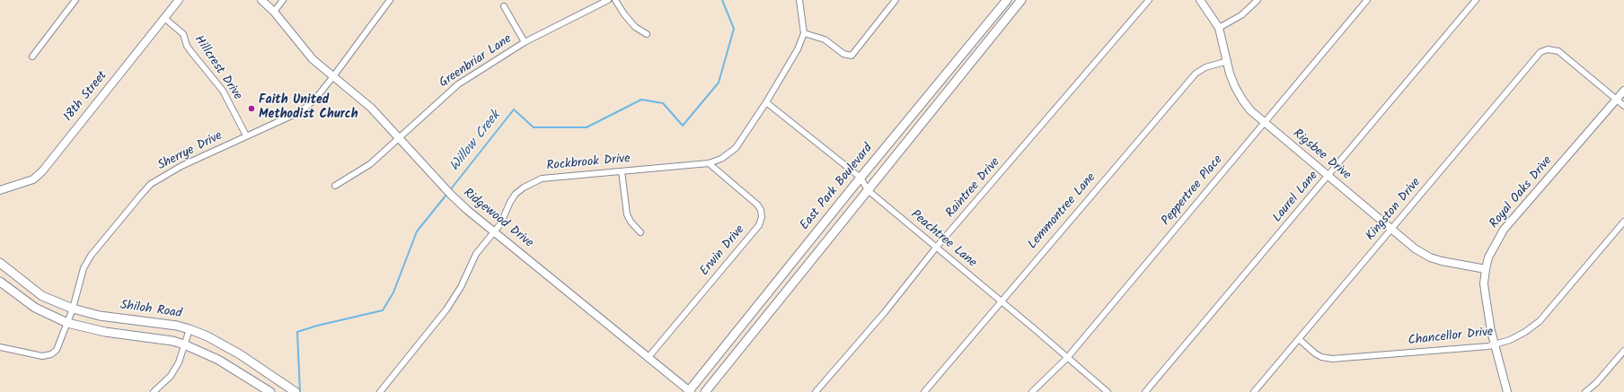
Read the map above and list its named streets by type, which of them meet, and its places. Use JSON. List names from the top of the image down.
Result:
{
  "streets": {
    "main road": ["East Park Boulevard", "Shiloh Road"],
    "street": [
      "Greenbriar Lane",
      "Hillcrest Drive",
      "18th Street",
      "Sherrye Drive",
      "Rigsbee Drive",
      "Rockbrook Drive",
      "Raintree Drive",
      "Peppertree Place",
      "Royal Oaks Drive",
      "Laurel Lane",
      "Kingston Drive",
      "Lemmontree Lane",
      "Ridgewood Drive",
      "Peachtree Lane",
      "Erwin Drive",
      "Chancellor Drive"
    ]
  },
  "crossings": [
    ["Greenbriar Lane", "Ridgewood Drive"],
    ["Hillcrest Drive", "18th Street"],
    ["Hillcrest Drive", "Sherrye Drive"],
    ["Sherrye Drive", "Ridgewood Drive"],
    ["Sherrye Drive", "Shiloh Road"],
    ["Rigsbee Drive", "Peppertree Place"],
    ["Rigsbee Drive", "Royal Oaks Drive"],
    ["Rigsbee Drive", "Laurel Lane"],
    ["Rigsbee Drive", "Kingston Drive"],
    ["Rigsbee Drive", "Lemmontree Lane"],
    ["Rockbrook Drive", "Ridgewood Drive"],
    ["Rockbrook Drive", "Peachtree Lane"],
    ["Rockbrook Drive", "Erwin Drive"],
    ["East Park Boulevard", "Ridgewood Drive"],
    ["East Park Boulevard", "Peachtree Lane"],
    ["Raintree Drive", "Peachtree Lane"],
    ["Peppertree Place", "Peachtree Lane"],
    ["Royal Oaks Drive", "Kingston Drive"],
    ["Royal Oaks Drive", "Chancellor Drive"],
    ["Kingston Drive", "Chancellor Drive"],
    ["Lemmontree Lane", "Peachtree Lane"],
    ["Ridgewood Drive", "Erwin Drive"]
  ],
  "water": ["Willow Creek"],
  "places": ["Faith United Methodist Church"]
}
